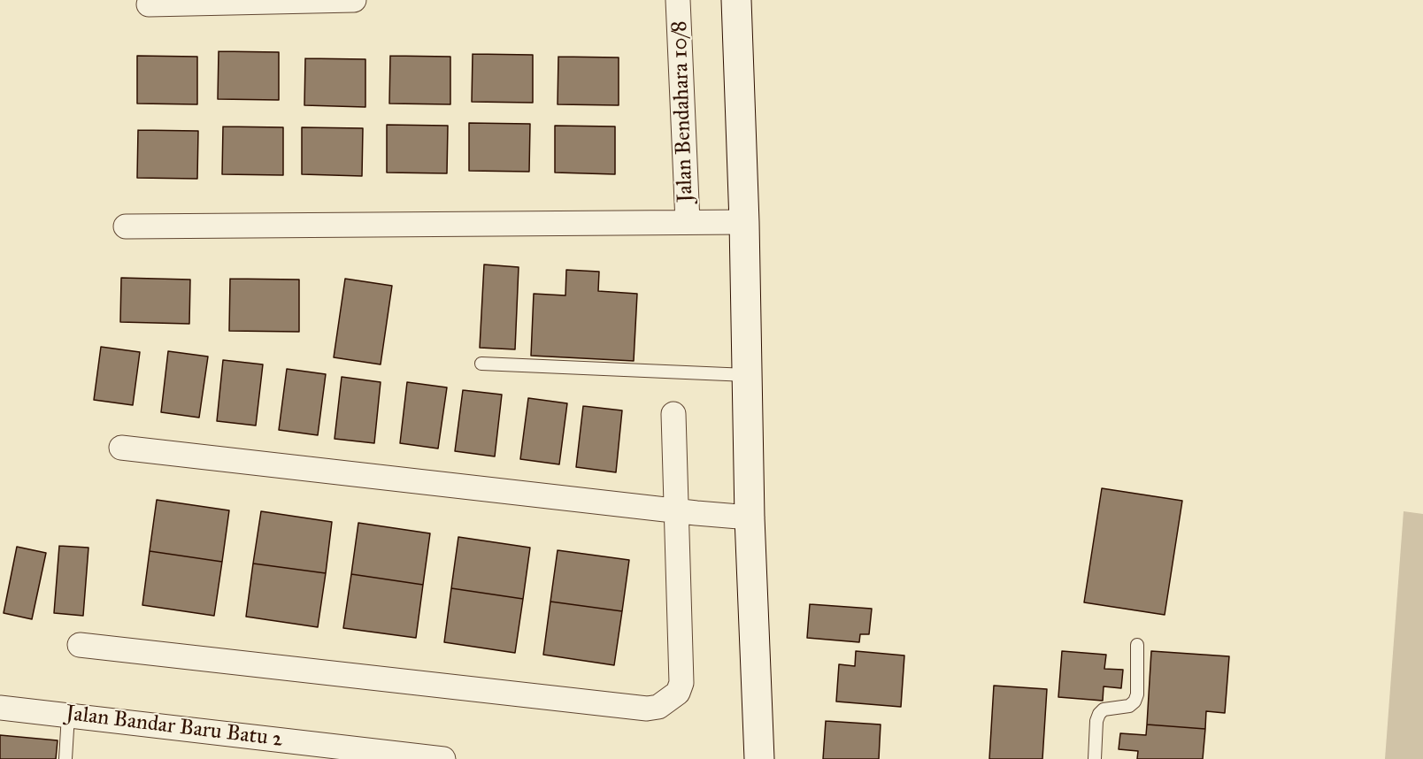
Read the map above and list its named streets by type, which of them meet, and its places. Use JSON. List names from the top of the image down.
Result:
{
  "streets": {
    "street": ["Jalan Bendahara 10/8", "Jalan Bandar Baru Batu 2"]
  }
}
